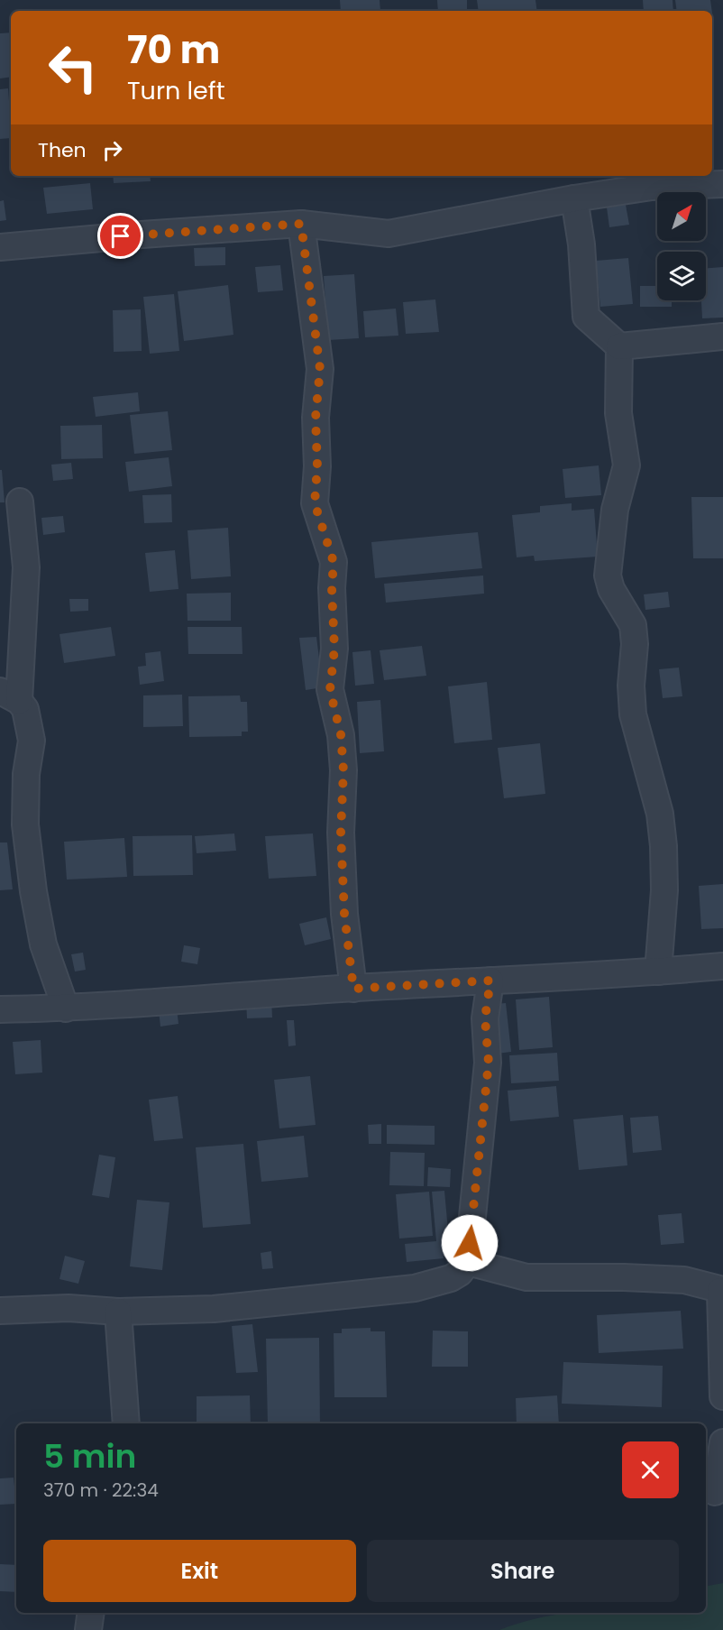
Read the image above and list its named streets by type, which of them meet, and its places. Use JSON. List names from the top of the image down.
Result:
{
  "north": "top right",
  "page": {
    "turn": ["70 m", "Turn left"],
    "then": "Then",
    "heading": ["5 min", "370 m · 22:34"],
    "buttons": ["Exit", "Share"]
  }
}
